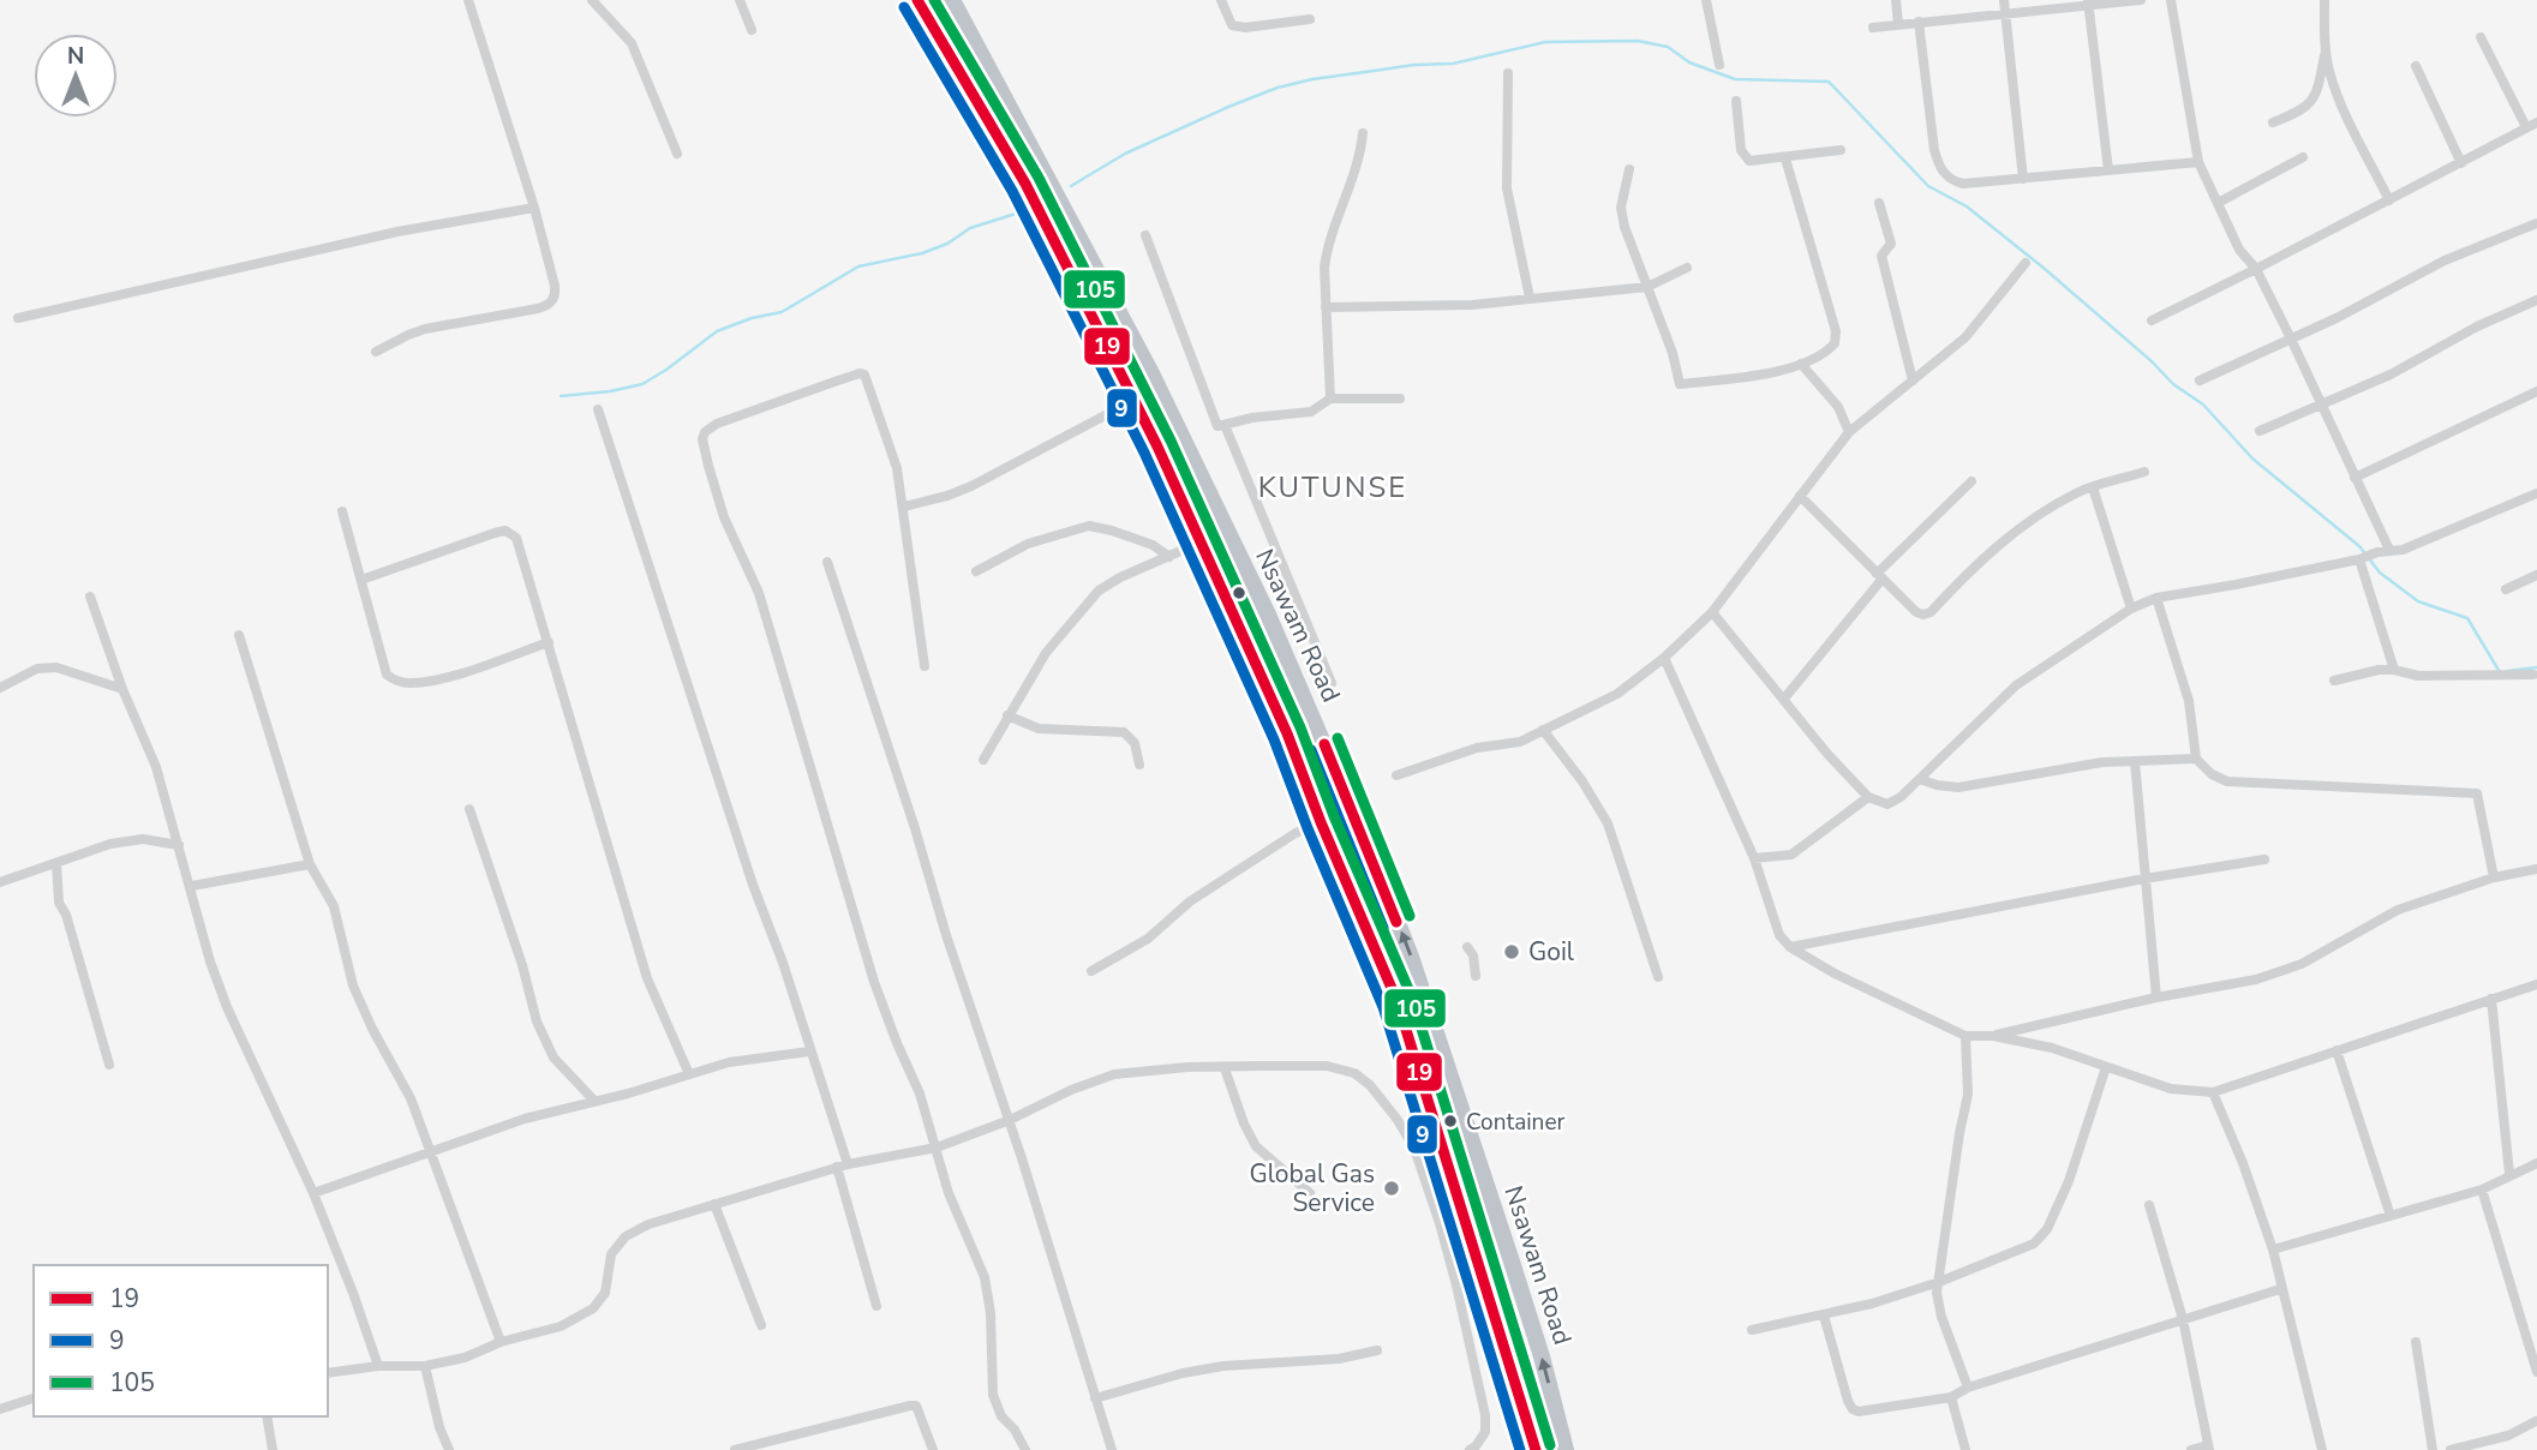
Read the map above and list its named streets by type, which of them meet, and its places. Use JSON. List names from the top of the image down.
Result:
{
  "streets": {
    "highway": ["Nsawam Road"]
  },
  "districts": ["KUTUNSE"],
  "places": ["Goil", "Container", "Global Gas Service"],
  "lines": ["transit line 19", "transit line 105", "transit line 9"],
  "legend": ["19", "9", "105"],
  "north": "top"
}
